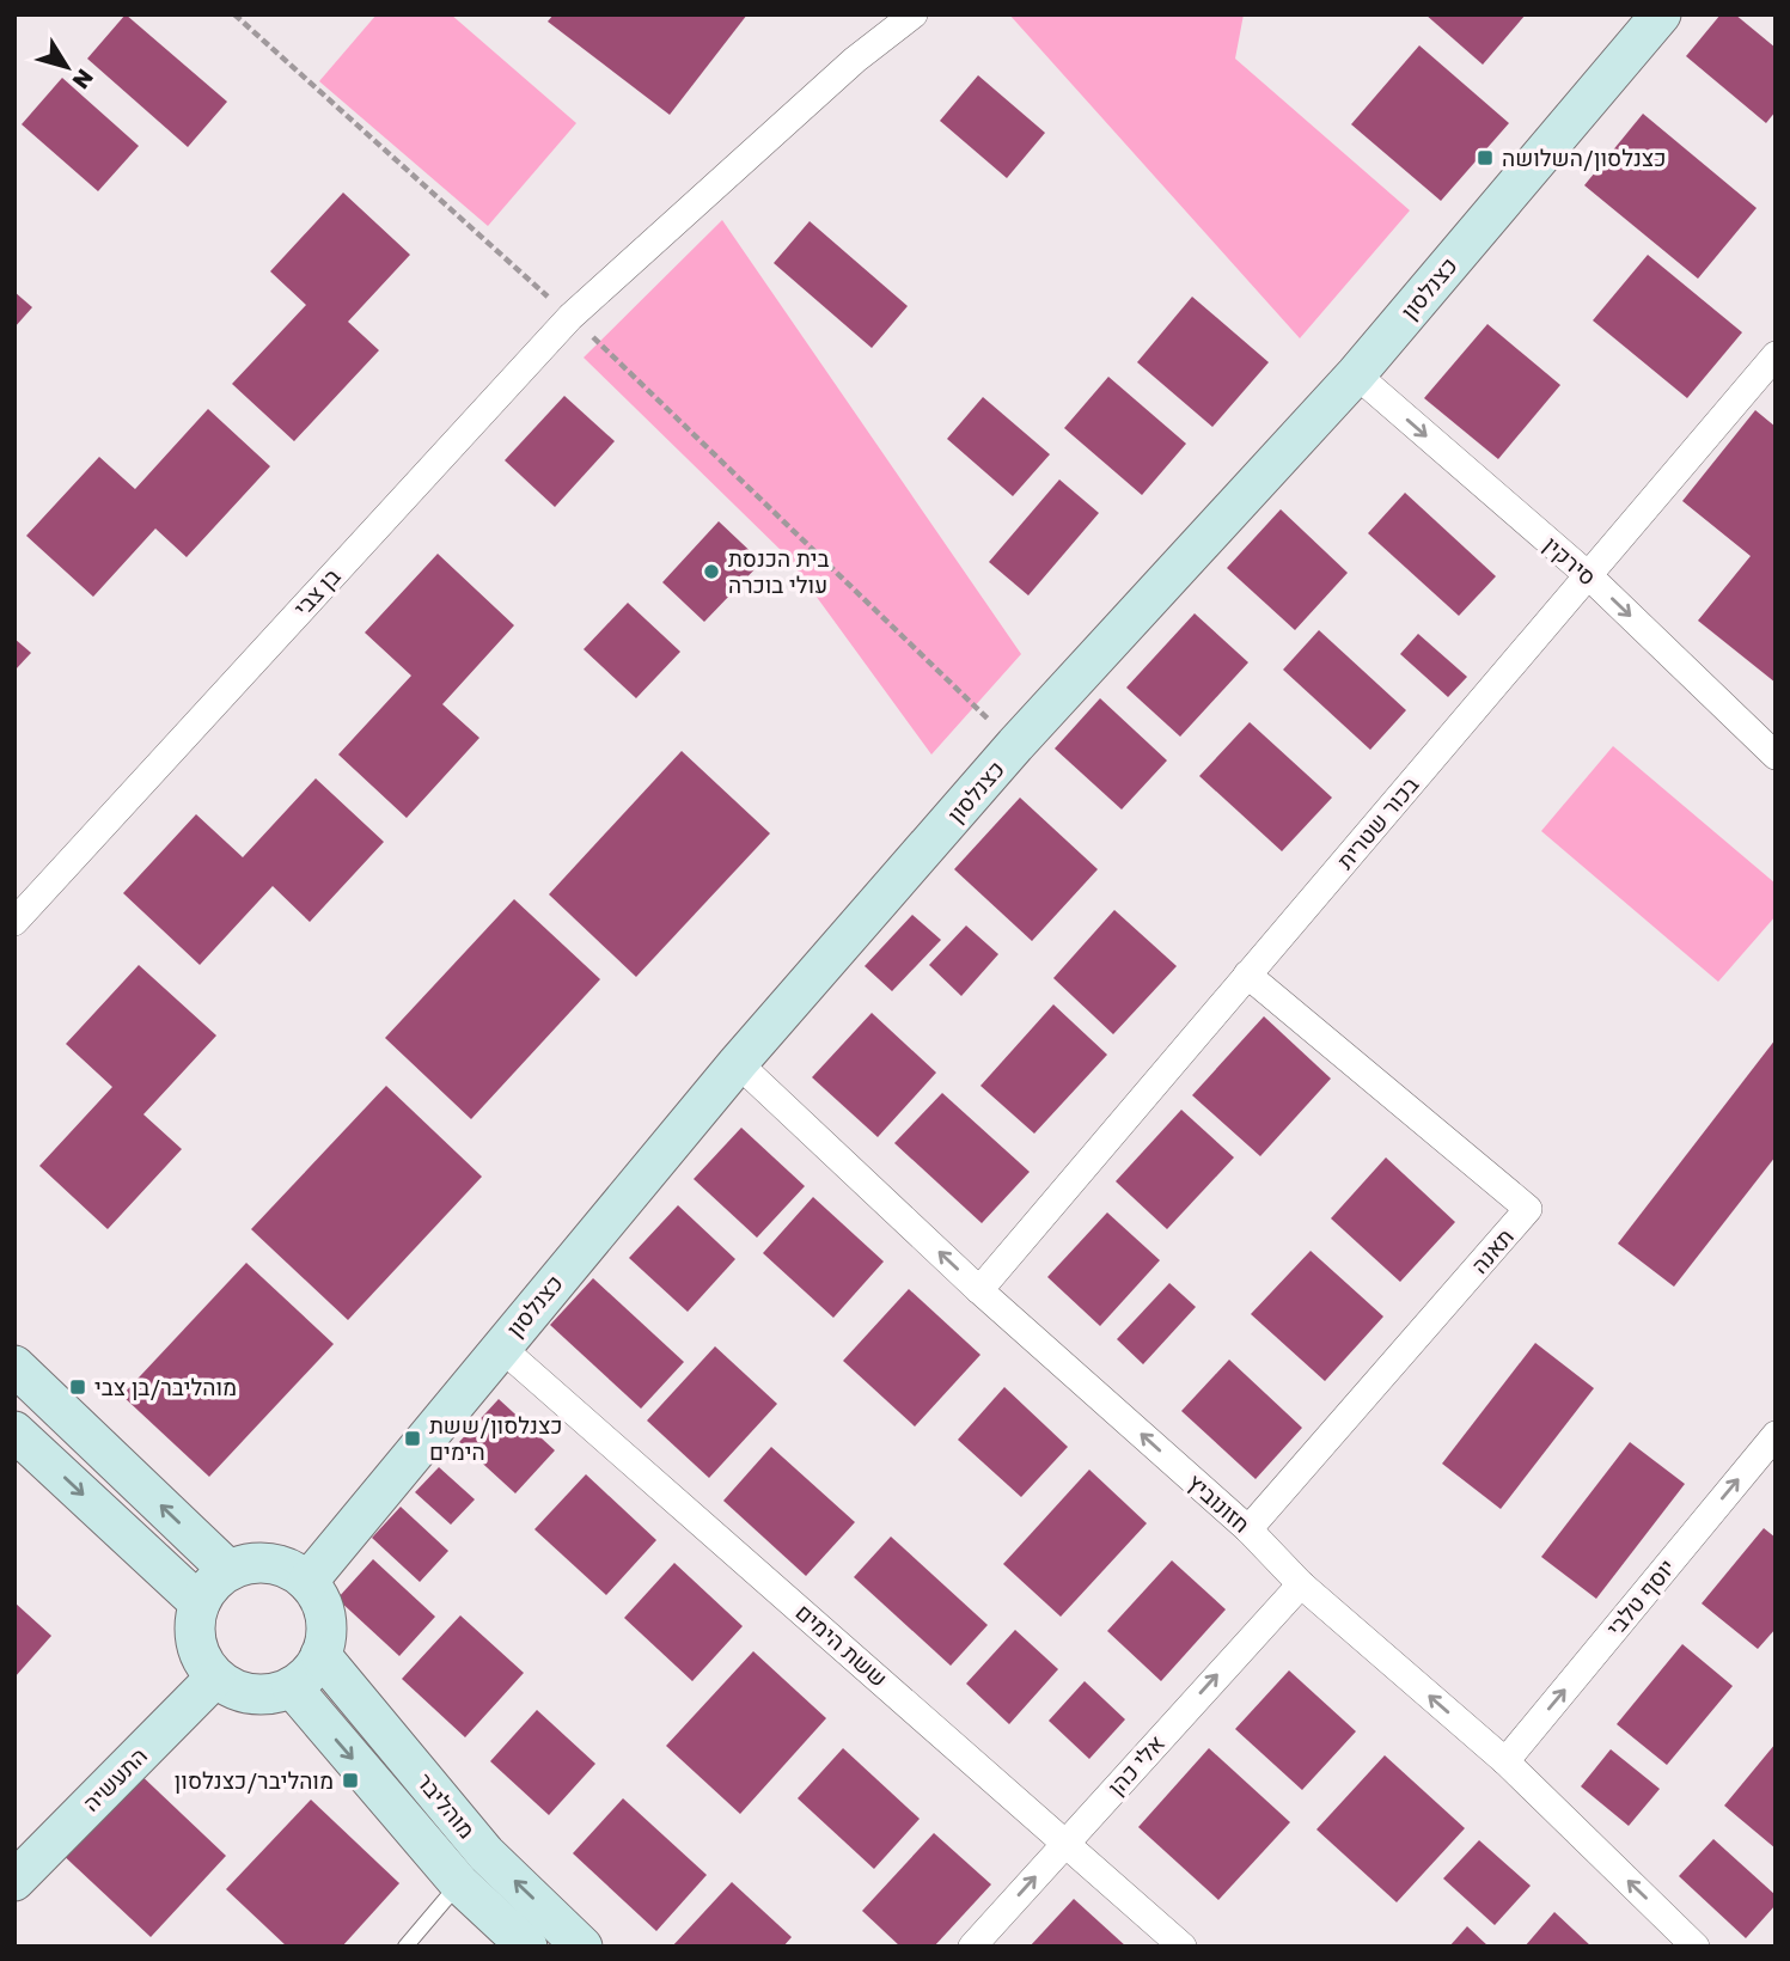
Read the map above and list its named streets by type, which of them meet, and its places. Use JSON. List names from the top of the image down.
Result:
{
  "streets": {
    "street": [
      "כצנלסון",
      "סירקין",
      "בן צבי",
      "בכור שטרית",
      "תאנה",
      "חזונוביץ",
      "יוסף טלבי",
      "ששת הימים",
      "אלי כהן",
      "התעשיה",
      "מוהליבר"
    ]
  },
  "crossings": [
    ["כצנלסון", "סירקין"],
    ["כצנלסון", "חזונוביץ"],
    ["כצנלסון", "ששת הימים"],
    ["כצנלסון", "התעשיה"],
    ["כצנלסון", "מוהליבר"],
    ["סירקין", "בכור שטרית"],
    ["בכור שטרית", "תאנה"],
    ["בכור שטרית", "חזונוביץ"],
    ["תאנה", "חזונוביץ"],
    ["חזונוביץ", "יוסף טלבי"],
    ["חזונוביץ", "אלי כהן"],
    ["ששת הימים", "אלי כהן"],
    ["התעשיה", "מוהליבר"]
  ],
  "one_way": [
    "סירקין",
    "חזונוביץ",
    "יוסף טלבי",
    "אלי כהן"
  ],
  "places": {
    "transit": [
      "כצנלסון/השלושה",
      "מוהליבר/בן צבי",
      "כצנלסון/ששת הימים",
      "מוהליבר/כצנלסון"
    ],
    "other": ["בית הכנסת עולי בוכרה"]
  },
  "north": "bottom right"
}
